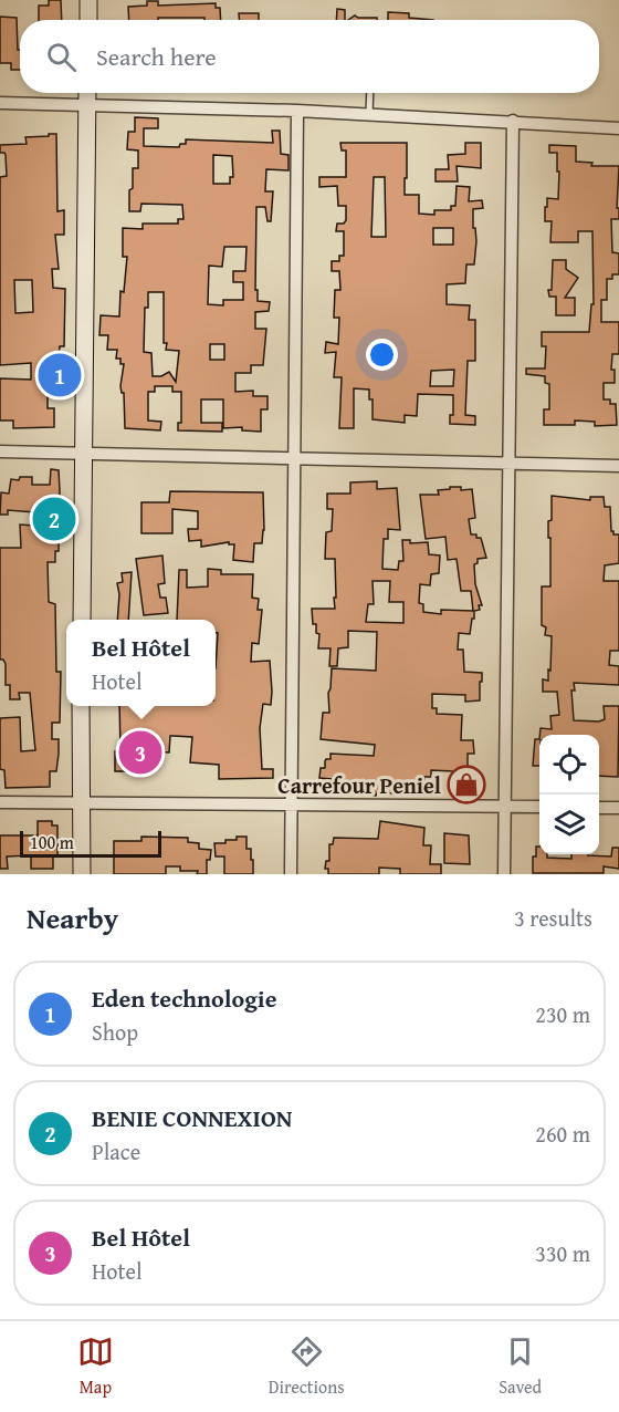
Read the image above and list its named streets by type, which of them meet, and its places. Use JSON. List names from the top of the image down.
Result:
{
  "places": {
    "shop": ["Carrefour Peniel"]
  },
  "scale_bar": "100 m",
  "page": {
    "search": "Search here",
    "pins": ["1", "2", "3"],
    "popup": ["Bel Hôtel", "Hotel"],
    "scale": "100 m",
    "heading": ["Nearby", "3 results"],
    "list": [
      {
        "mark": "1",
        "name": "Eden technologie",
        "note": "Shop",
        "value": "230 m"
      },
      {
        "mark": "2",
        "name": "BENIE CONNEXION",
        "note": "Place",
        "value": "260 m"
      },
      {
        "mark": "3",
        "name": "Bel Hôtel",
        "note": "Hotel",
        "value": "330 m"
      }
    ],
    "nav": ["Map", "Directions", "Saved"]
  }
}
